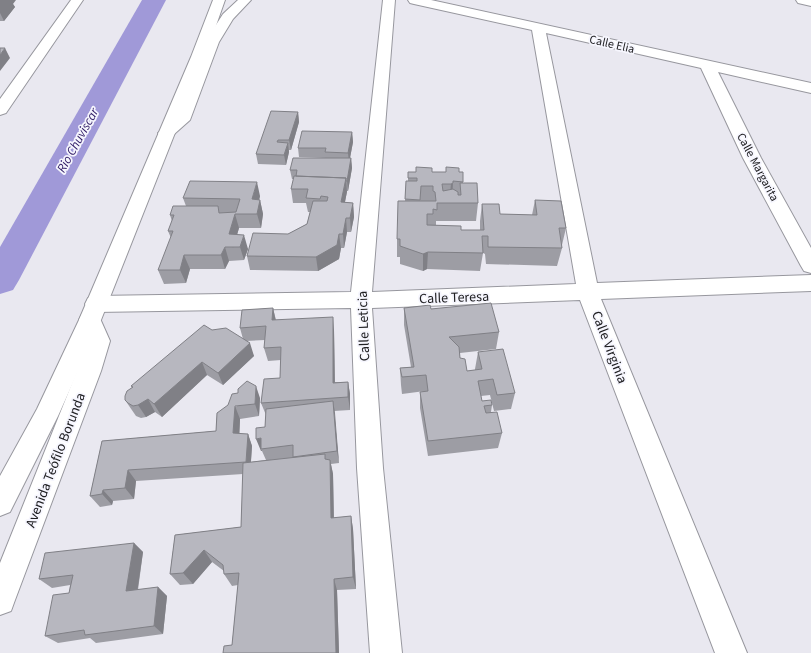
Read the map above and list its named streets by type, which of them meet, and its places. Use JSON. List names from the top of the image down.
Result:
{
  "streets": {
    "street": [
      "Calle Elia",
      "Calle Margarita",
      "Calle Teresa",
      "Calle Leticia",
      "Calle Virginia",
      "Avenida Teófilo Borunda"
    ]
  },
  "crossings": [
    ["Calle Elia", "Calle Margarita"],
    ["Calle Elia", "Calle Virginia"],
    ["Calle Teresa", "Calle Leticia"],
    ["Calle Teresa", "Calle Virginia"],
    ["Calle Teresa", "Avenida Teófilo Borunda"]
  ],
  "water": ["Rio Chuviscar"]
}
